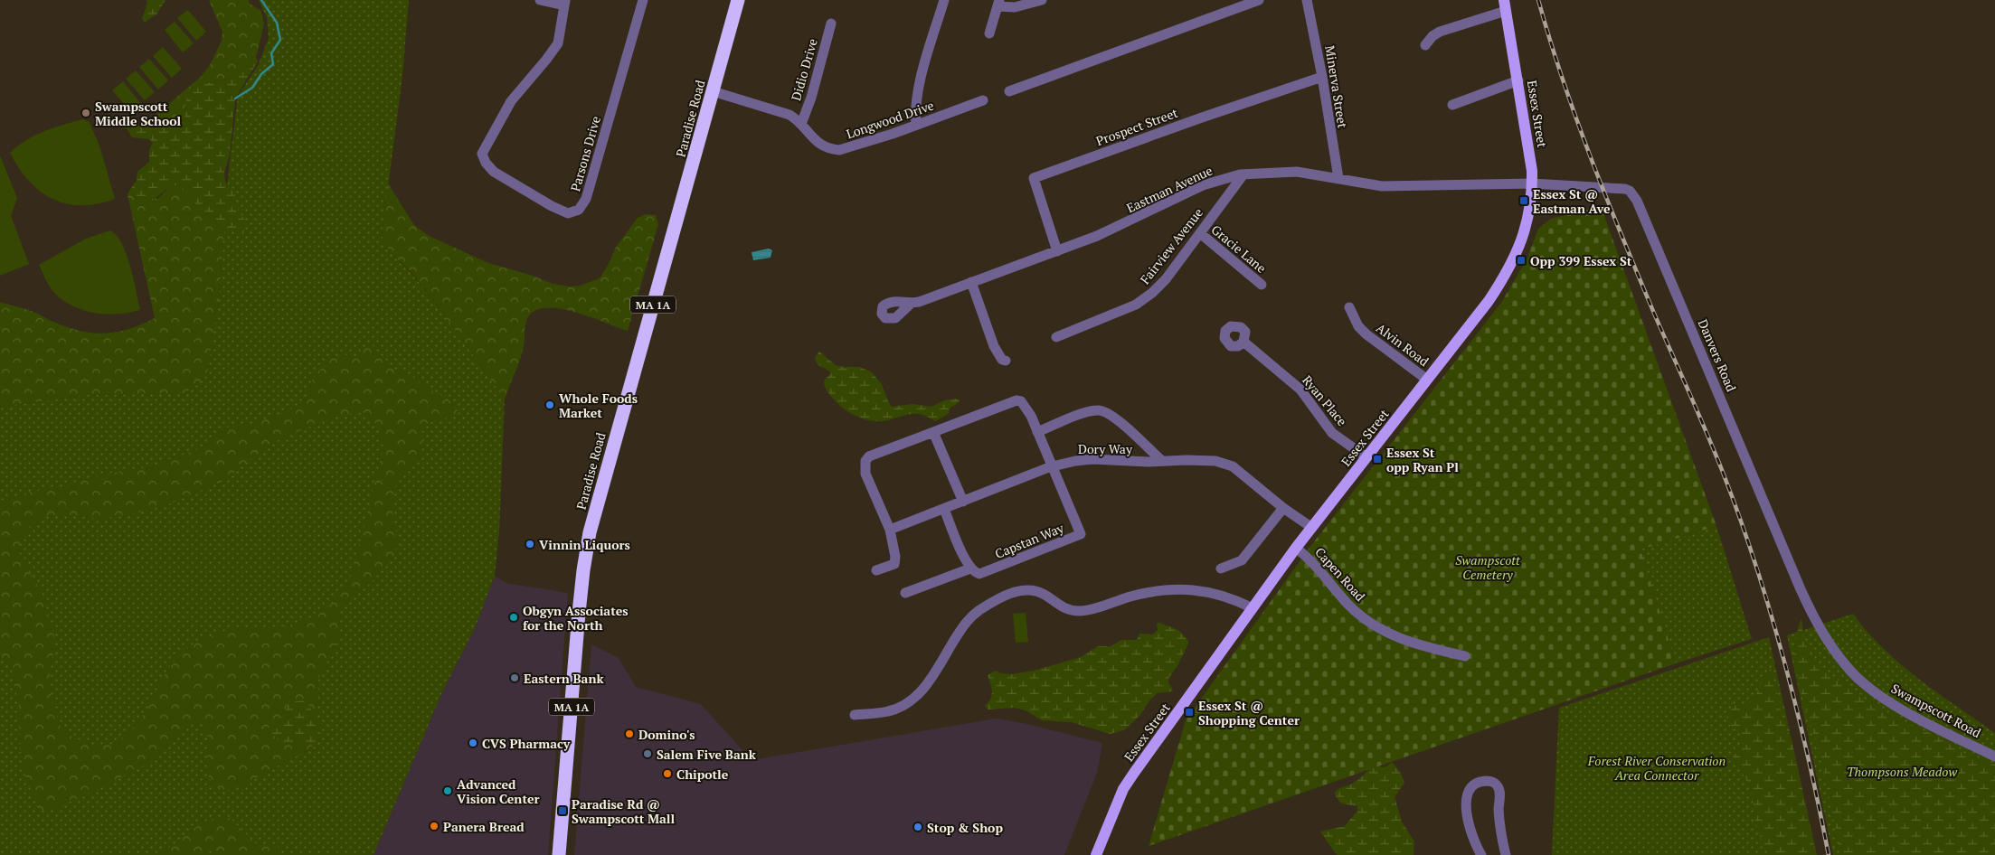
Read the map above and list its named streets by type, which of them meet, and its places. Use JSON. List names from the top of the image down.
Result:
{
  "streets": {
    "highway": ["Paradise Road", "MA 1A"],
    "main road": ["Essex Street"],
    "street": [
      "Didio Drive",
      "Minerva Street",
      "Longwood Drive",
      "Prospect Street",
      "Parsons Drive",
      "Eastman Avenue",
      "Fairview Avenue",
      "Gracie Lane",
      "Alvin Road",
      "Danvers Road",
      "Ryan Place",
      "Dory Way",
      "Capstan Way",
      "Capen Road",
      "Swampscott Road"
    ]
  },
  "crossings": [
    ["Didio Drive", "Longwood Drive"],
    ["Minerva Street", "Prospect Street"],
    ["Minerva Street", "Eastman Avenue"],
    ["Essex Street", "Eastman Avenue"],
    ["Essex Street", "Alvin Road"],
    ["Essex Street", "Danvers Road"],
    ["Essex Street", "Ryan Place"],
    ["Essex Street", "Dory Way"],
    ["Essex Street", "Capen Road"],
    ["Paradise Road", "Longwood Drive"],
    ["Prospect Street", "Eastman Avenue"],
    ["Eastman Avenue", "Fairview Avenue"],
    ["Eastman Avenue", "Danvers Road"],
    ["Fairview Avenue", "Gracie Lane"],
    ["Danvers Road", "Swampscott Road"],
    ["Dory Way", "Capstan Way"]
  ],
  "parks": ["Swampscott Cemetery", "Forest River Conservation Area Connector", "Thompsons Meadow"],
  "places": {
    "other": [
      "Swampscott Middle School",
      "Whole Foods Market",
      "Vinnin Liquors",
      "Obgyn Associates for the North",
      "Eastern Bank",
      "Domino's",
      "CVS Pharmacy",
      "Salem Five Bank",
      "Chipotle",
      "Advanced Vision Center",
      "Panera Bread",
      "Stop & Shop"
    ],
    "transit": [
      "Essex St @ Eastman Ave",
      "Opp 399 Essex St",
      "Essex St opp Ryan Pl",
      "Essex St @ Shopping Center",
      "Paradise Rd @ Swampscott Mall"
    ]
  }
}
